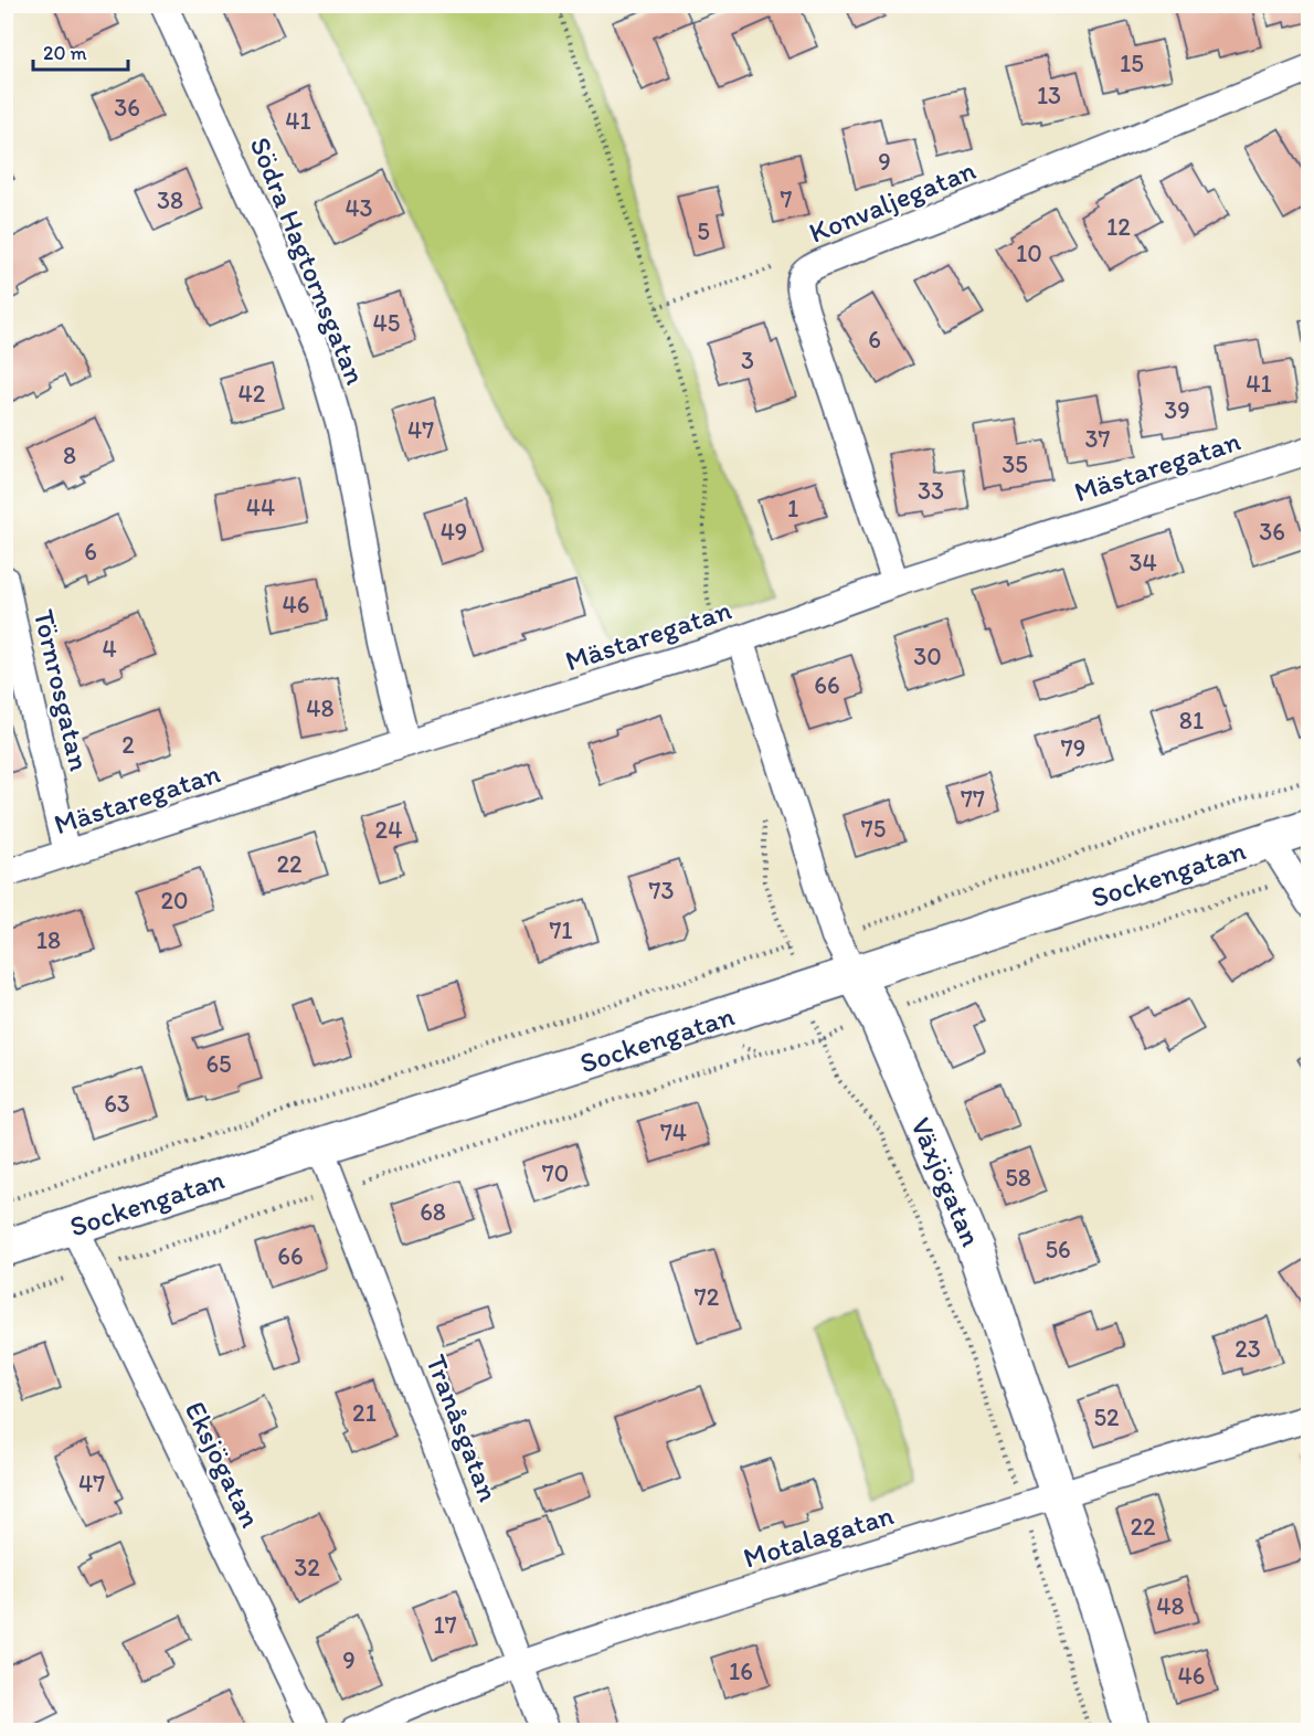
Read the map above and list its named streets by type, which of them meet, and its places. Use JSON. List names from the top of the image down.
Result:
{
  "streets": {
    "street": [
      "Konvaljegatan",
      "Södra Hagtornsgatan",
      "Mästaregatan",
      "Törnrosgatan",
      "Sockengatan",
      "Växjögatan",
      "Tranåsgatan",
      "Eksjögatan",
      "Motalagatan"
    ]
  },
  "crossings": [
    ["Konvaljegatan", "Mästaregatan"],
    ["Södra Hagtornsgatan", "Mästaregatan"],
    ["Mästaregatan", "Törnrosgatan"],
    ["Mästaregatan", "Växjögatan"],
    ["Sockengatan", "Växjögatan"],
    ["Sockengatan", "Tranåsgatan"],
    ["Sockengatan", "Eksjögatan"],
    ["Växjögatan", "Motalagatan"],
    ["Tranåsgatan", "Motalagatan"]
  ],
  "house_numbers": [
    "15",
    "13",
    "36",
    "41",
    "9",
    "7",
    "38",
    "43",
    "12",
    "5",
    "10",
    "45",
    "6",
    "3",
    "41",
    "42",
    "39",
    "47",
    "37",
    "8",
    "35",
    "33",
    "44",
    "1",
    "49",
    "36",
    "6",
    "34",
    "46",
    "4",
    "30",
    "66",
    "48",
    "81",
    "2",
    "79",
    "77",
    "75",
    "24",
    "22",
    "73",
    "20",
    "71",
    "18",
    "65",
    "63",
    "74",
    "70",
    "58",
    "68",
    "56",
    "66",
    "72",
    "23",
    "21",
    "52",
    "47",
    "22",
    "32",
    "48",
    "17",
    "9",
    "16",
    "46"
  ],
  "scale_bar": "20 m"
}
